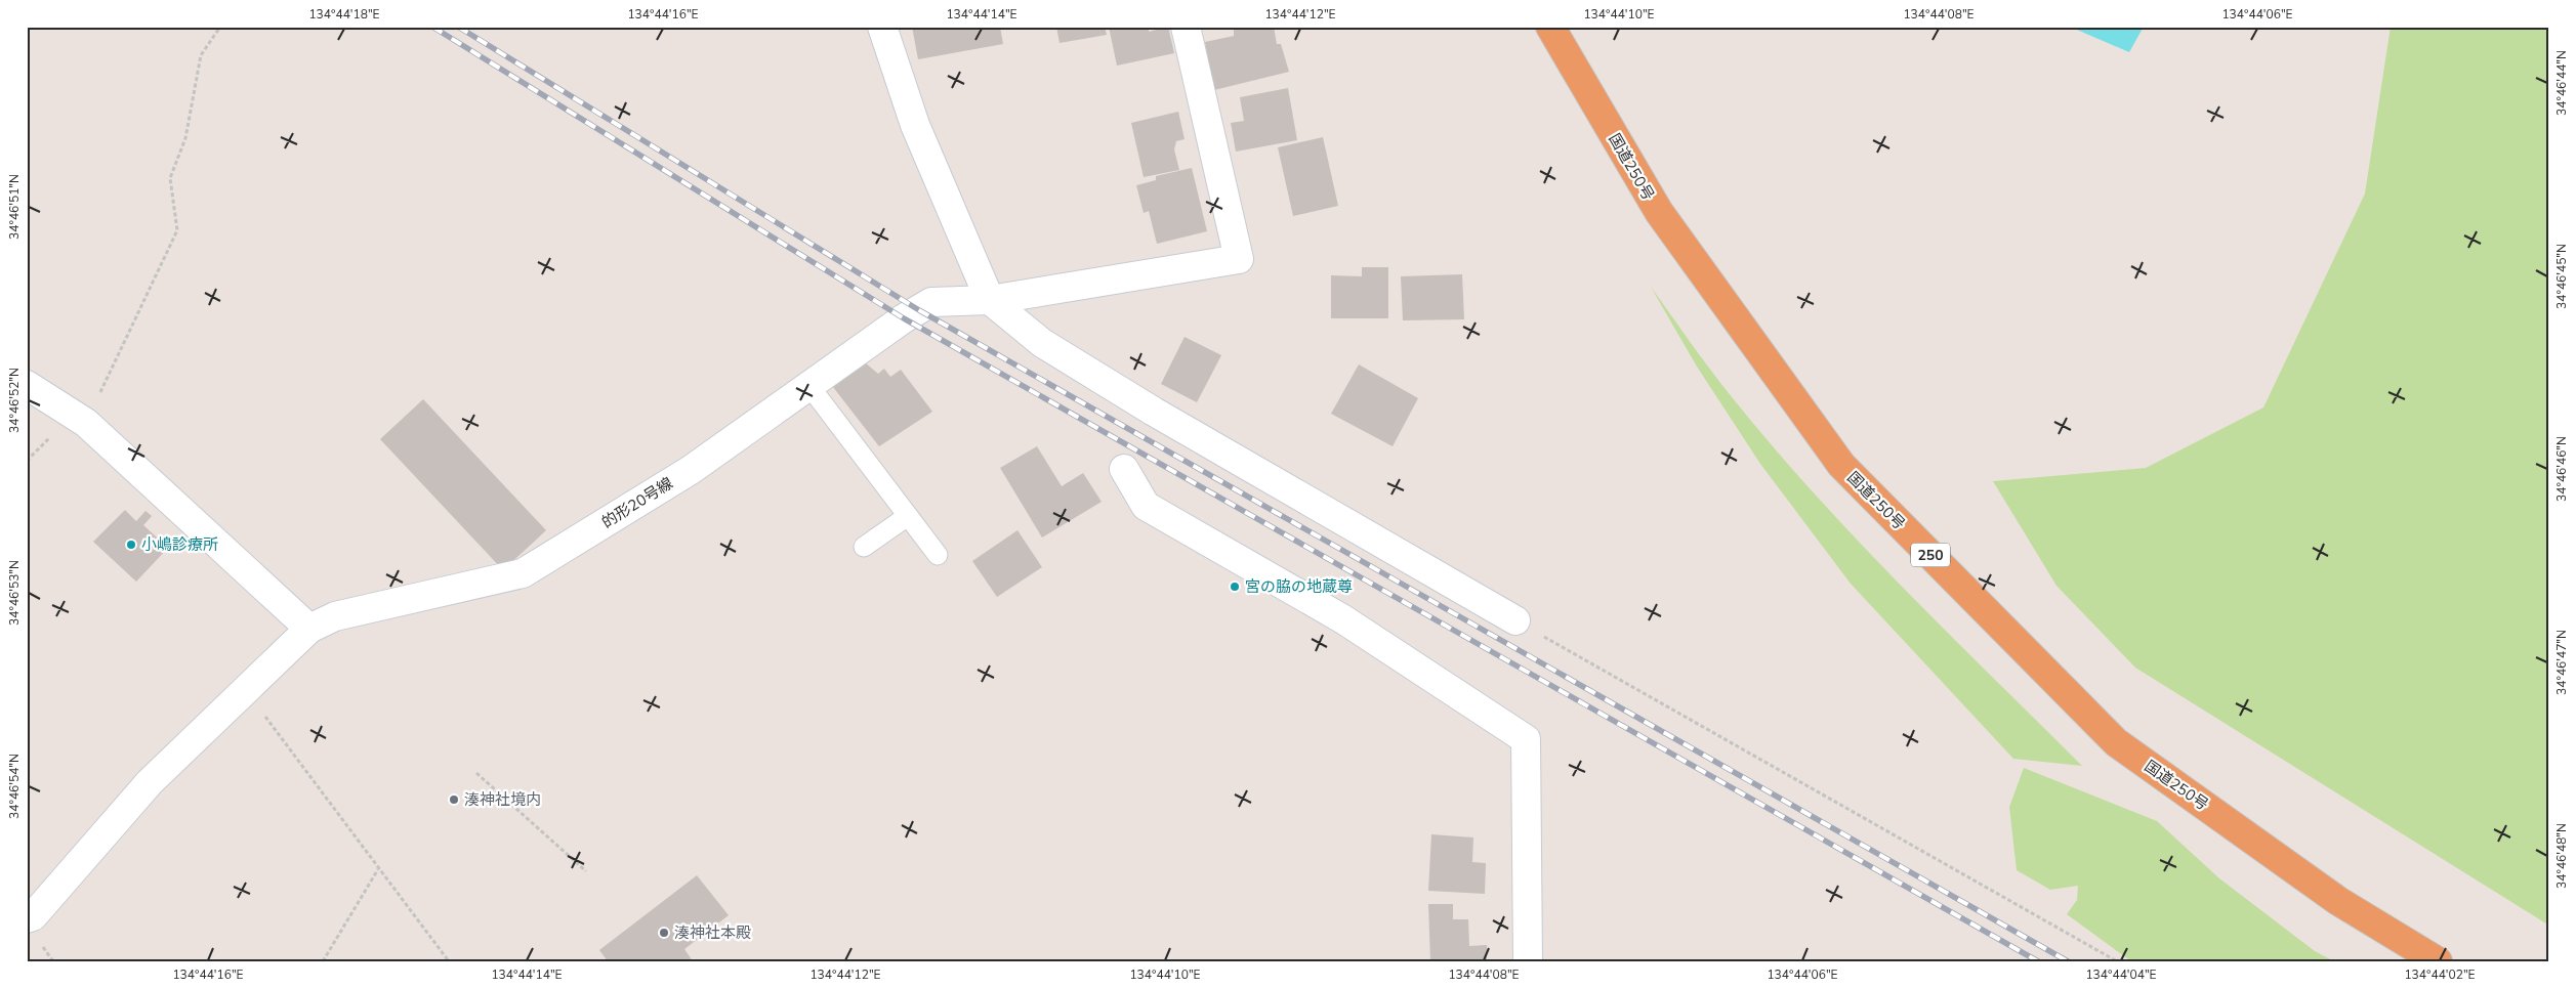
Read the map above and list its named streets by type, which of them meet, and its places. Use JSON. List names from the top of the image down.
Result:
{
  "streets": {
    "highway": ["国道250号", "250"],
    "street": ["的形20号線"]
  },
  "places": [
    "小嶋診療所",
    "宮の脇の地蔵尊",
    "湊神社境内",
    "湊神社本殿"
  ],
  "coordinates": [
    "134°44'18\"E",
    "134°44'16\"E",
    "134°44'14\"E",
    "134°44'12\"E",
    "134°44'10\"E",
    "134°44'08\"E",
    "134°44'06\"E",
    "34°46'44\"N",
    "34°46'51\"N",
    "34°46'45\"N",
    "34°46'52\"N",
    "34°46'46\"N",
    "34°46'53\"N",
    "34°46'47\"N",
    "34°46'54\"N",
    "34°46'48\"N",
    "134°44'04\"E",
    "134°44'02\"E"
  ]
}
